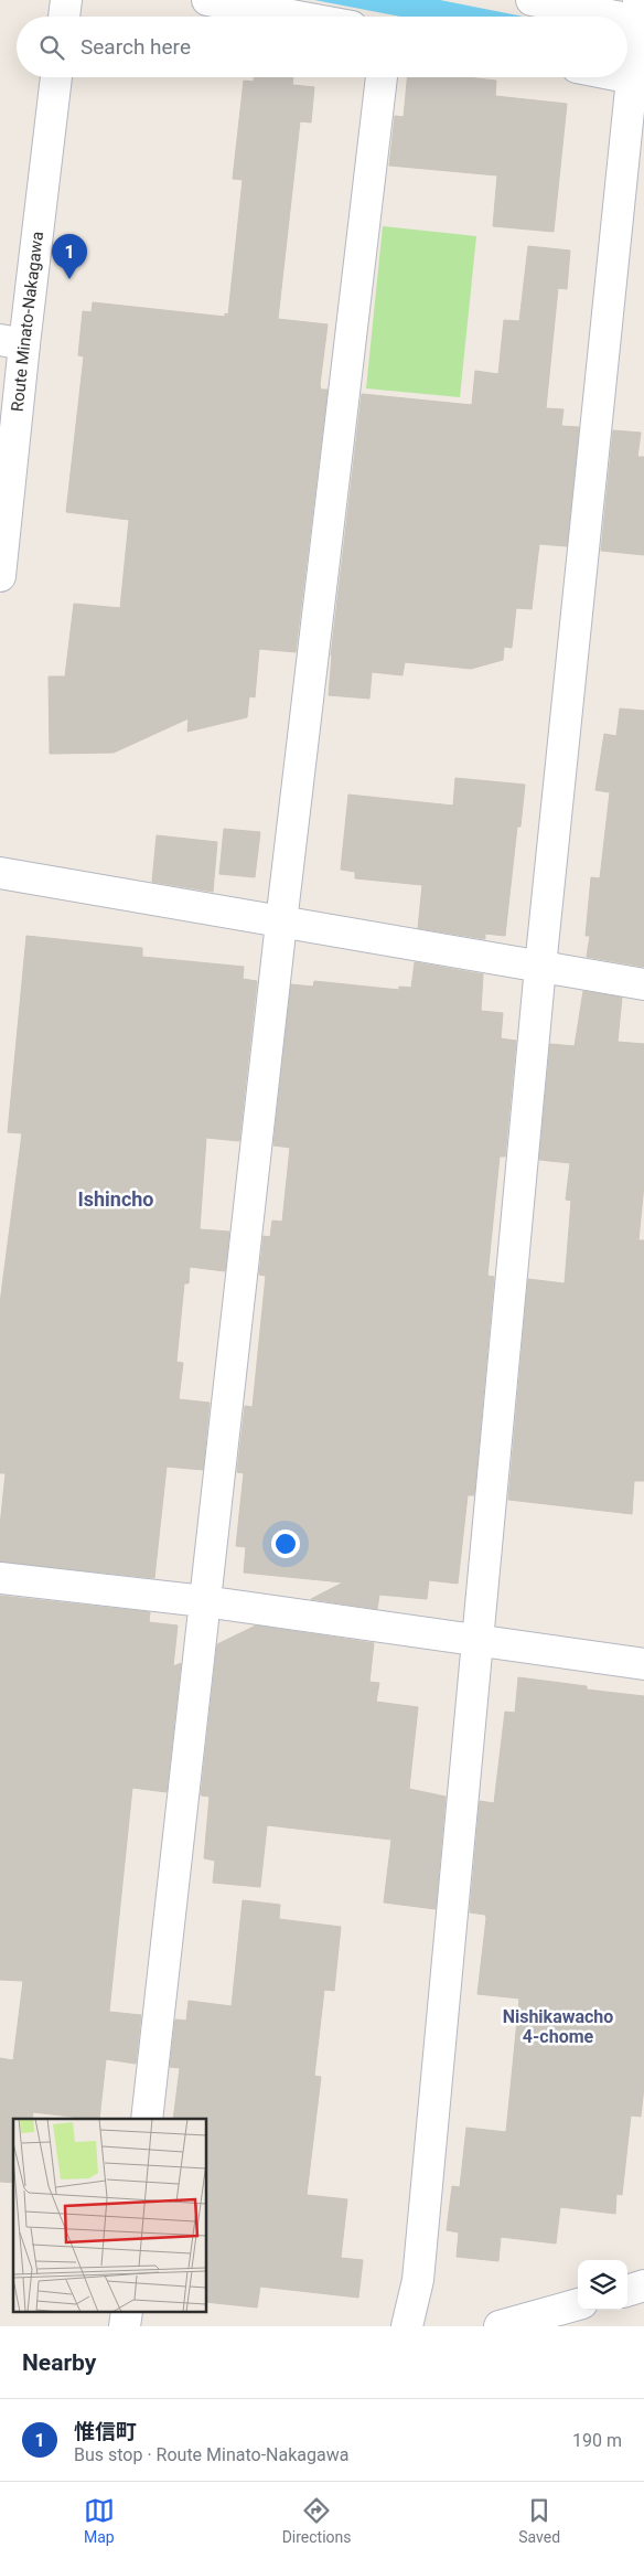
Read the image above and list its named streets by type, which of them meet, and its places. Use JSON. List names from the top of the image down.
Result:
{
  "streets": {
    "street": ["Route Minato-Nakagawa"]
  },
  "districts": ["Ishincho", "Nishikawacho 4-chome"],
  "page": {
    "search": "Search here",
    "pins": "1",
    "heading": "Nearby",
    "list": [
      {
        "mark": "1",
        "name": "惟信町",
        "note": "Bus stop · Route Minato-Nakagawa",
        "value": "190 m"
      }
    ],
    "nav": ["Map", "Directions", "Saved"]
  }
}
